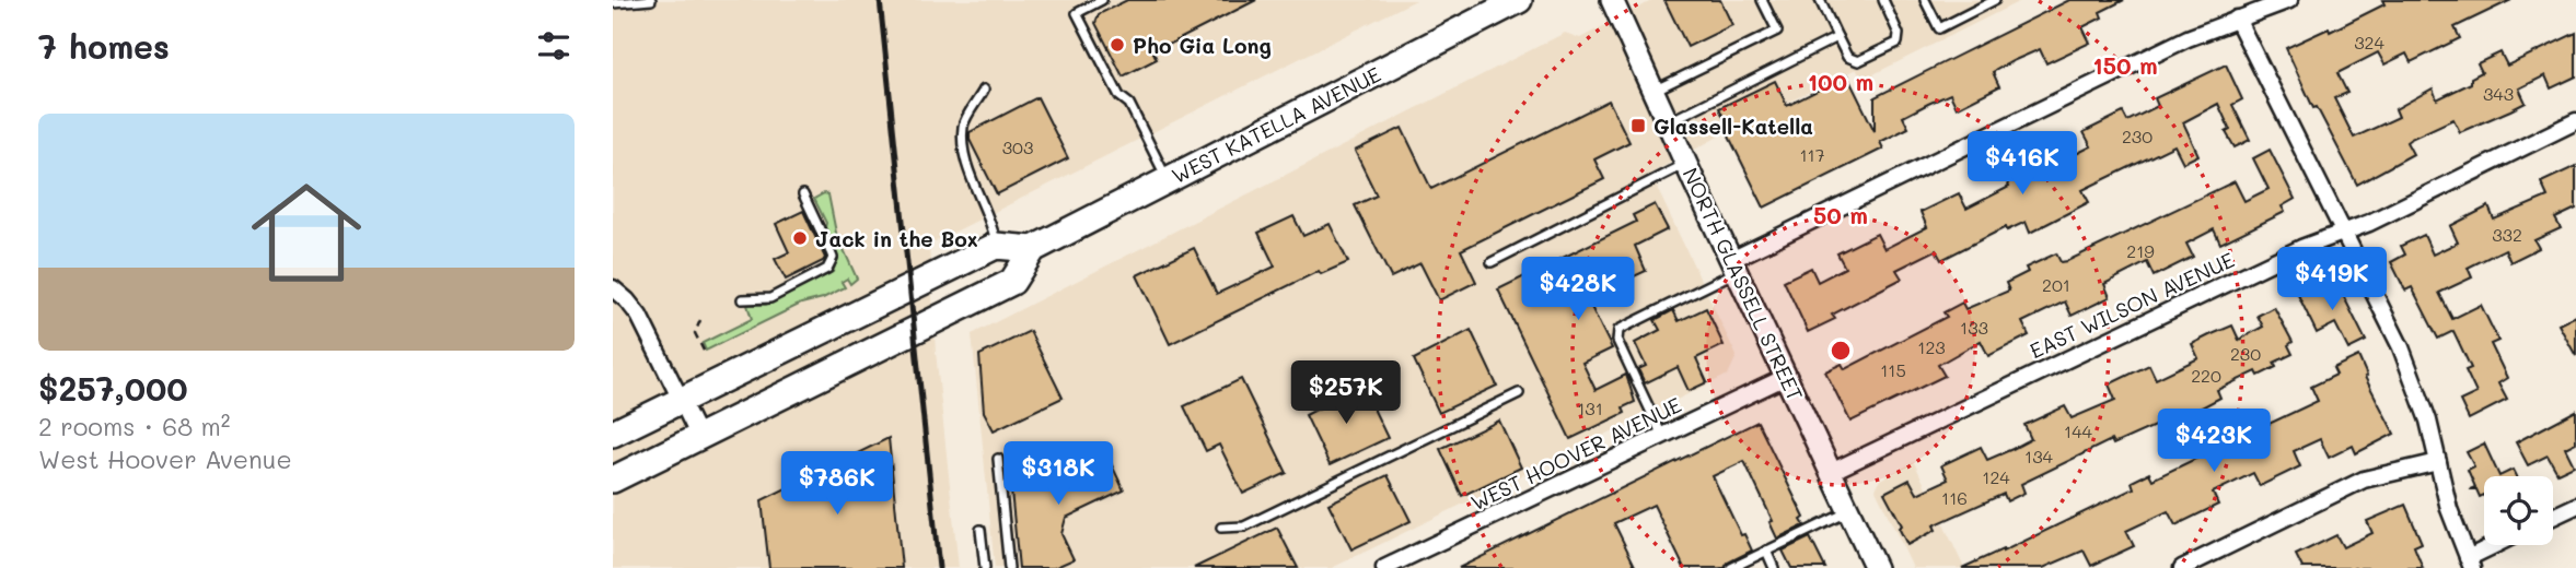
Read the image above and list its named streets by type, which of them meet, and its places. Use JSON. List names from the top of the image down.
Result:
{
  "streets": {
    "main road": ["WEST KATELLA AVENUE", "NORTH GLASSELL STREET"],
    "street": ["EAST WILSON AVENUE", "WEST HOOVER AVENUE"]
  },
  "crossings": [
    ["NORTH GLASSELL STREET", "EAST WILSON AVENUE"],
    ["NORTH GLASSELL STREET", "WEST HOOVER AVENUE"]
  ],
  "places": {
    "other": ["Pho Gia Long", "Jack in the Box"],
    "transit": ["Glassell-Katella"]
  },
  "house_numbers": [
    "324",
    "343",
    "230",
    "303",
    "117",
    "332",
    "219",
    "201",
    "133",
    "123",
    "230",
    "115",
    "220",
    "131",
    "144",
    "134",
    "124",
    "116"
  ],
  "page": {
    "heading": "7 homes",
    "list": [
      {
        "name": "$257,000",
        "note": "2 rooms · 68 m² · West Hoover Avenue"
      }
    ],
    "price": [
      "$416K",
      "$419K",
      "$428K",
      "$257K",
      "$423K",
      "$318K",
      "$786K"
    ]
  },
  "rings": ["150 m", "100 m", "50 m"]
}
